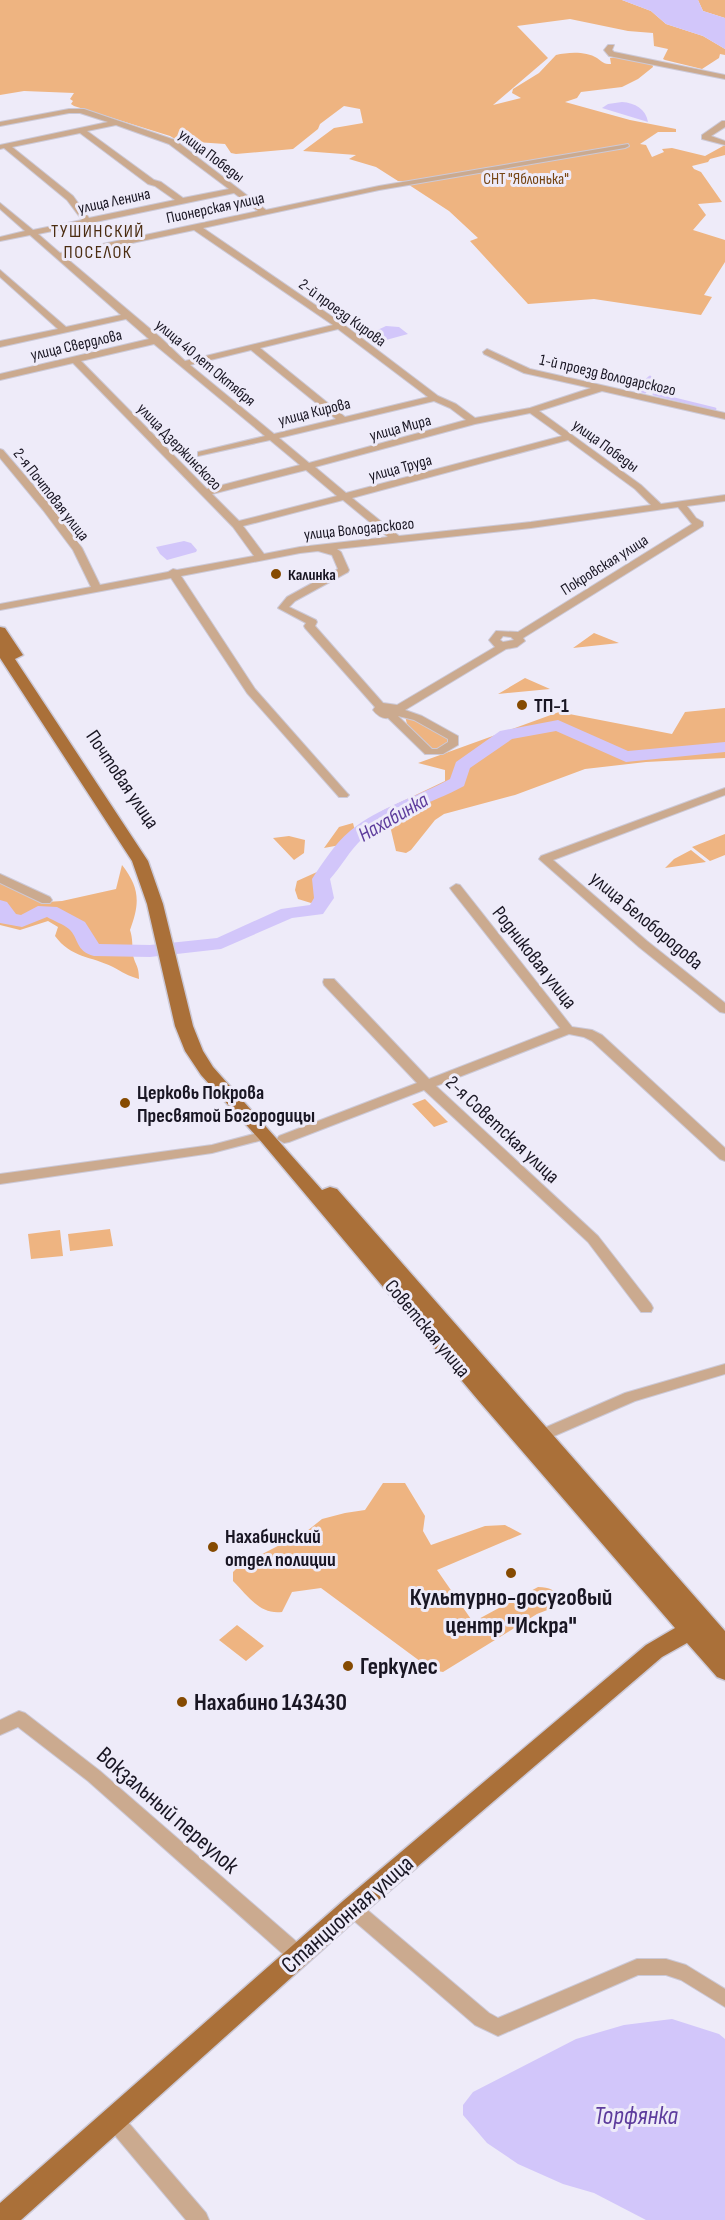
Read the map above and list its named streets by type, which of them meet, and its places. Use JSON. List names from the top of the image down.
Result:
{
  "streets": {
    "main road": ["Почтовая улица", "Советская улица", "Станционная улица"],
    "street": [
      "улица Победы",
      "улица Ленина",
      "Пионерская улица",
      "2-й проезд Кирова",
      "улица Свердлова",
      "улица 40 лет Октября",
      "1-й проезд Володарского",
      "улица Кирова",
      "улица Мира",
      "улица Дзержинского",
      "улица Труда",
      "2-я Почтовая улица",
      "улица Володарского",
      "Покровская улица",
      "улица Белобородова",
      "Родниковая улица",
      "2-я Советская улица",
      "Вокзальный переулок"
    ]
  },
  "crossings": [
    ["улица Победы", "улица Ленина"],
    ["улица Победы", "Пионерская улица"],
    ["улица Победы", "улица Мира"],
    ["улица Победы", "улица Труда"],
    ["улица Победы", "улица Володарского"],
    ["улица Ленина", "улица 40 лет Октября"],
    ["Пионерская улица", "2-й проезд Кирова"],
    ["Пионерская улица", "улица 40 лет Октября"],
    ["2-й проезд Кирова", "улица Кирова"],
    ["2-й проезд Кирова", "улица Мира"],
    ["улица Свердлова", "улица 40 лет Октября"],
    ["улица Свердлова", "улица Дзержинского"],
    ["улица 40 лет Октября", "улица Кирова"],
    ["улица 40 лет Октября", "улица Мира"],
    ["улица 40 лет Октября", "улица Труда"],
    ["улица 40 лет Октября", "улица Володарского"],
    ["1-й проезд Володарского", "улица Мира"],
    ["улица Мира", "улица Дзержинского"],
    ["улица Дзержинского", "улица Труда"],
    ["улица Дзержинского", "улица Володарского"],
    ["2-я Почтовая улица", "улица Володарского"],
    ["улица Володарского", "Покровская улица"],
    ["Почтовая улица", "Советская улица"],
    ["Советская улица", "Станционная улица"],
    ["Вокзальный переулок", "Станционная улица"]
  ],
  "districts": ["ТУШИНСКИЙ ПОСЕЛОК"],
  "water": ["Нахабинка", "Торфянка"],
  "parks": ["СНТ \"Яблонька\""],
  "places": [
    "Калинка",
    "ТП-1",
    "Церковь Покрова Пресвятой Богородицы",
    "Нахабинский отдел полиции",
    "Культурно-досуговый центр \"Искра\"",
    "Геркулес",
    "Нахабино 143430"
  ]
}
